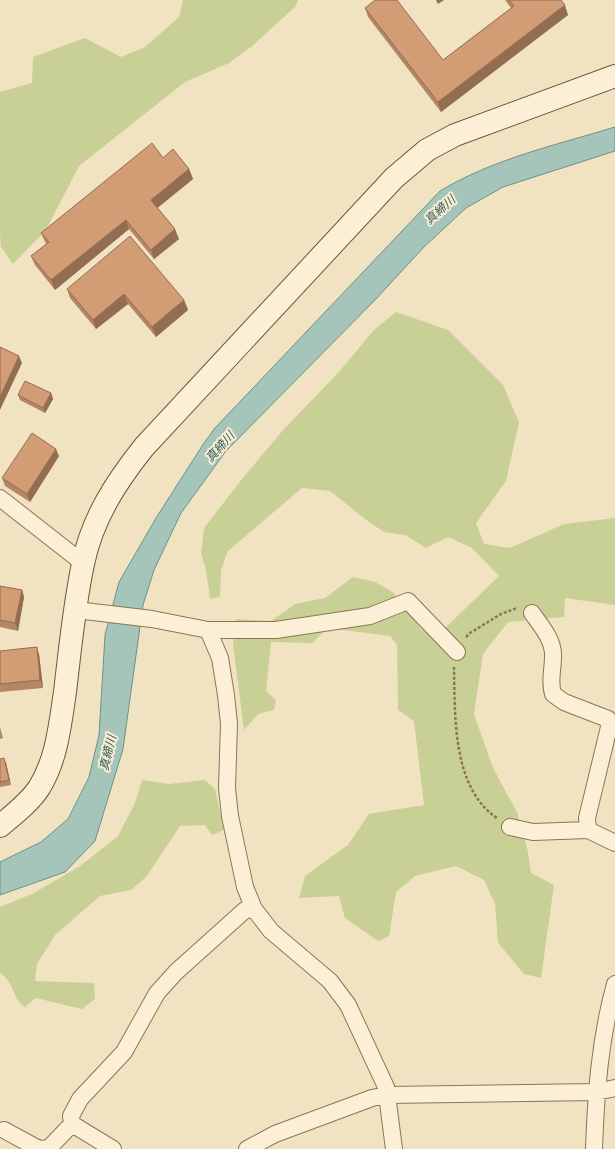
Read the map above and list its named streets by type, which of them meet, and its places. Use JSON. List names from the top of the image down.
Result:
{
  "water": ["真締川"]
}
